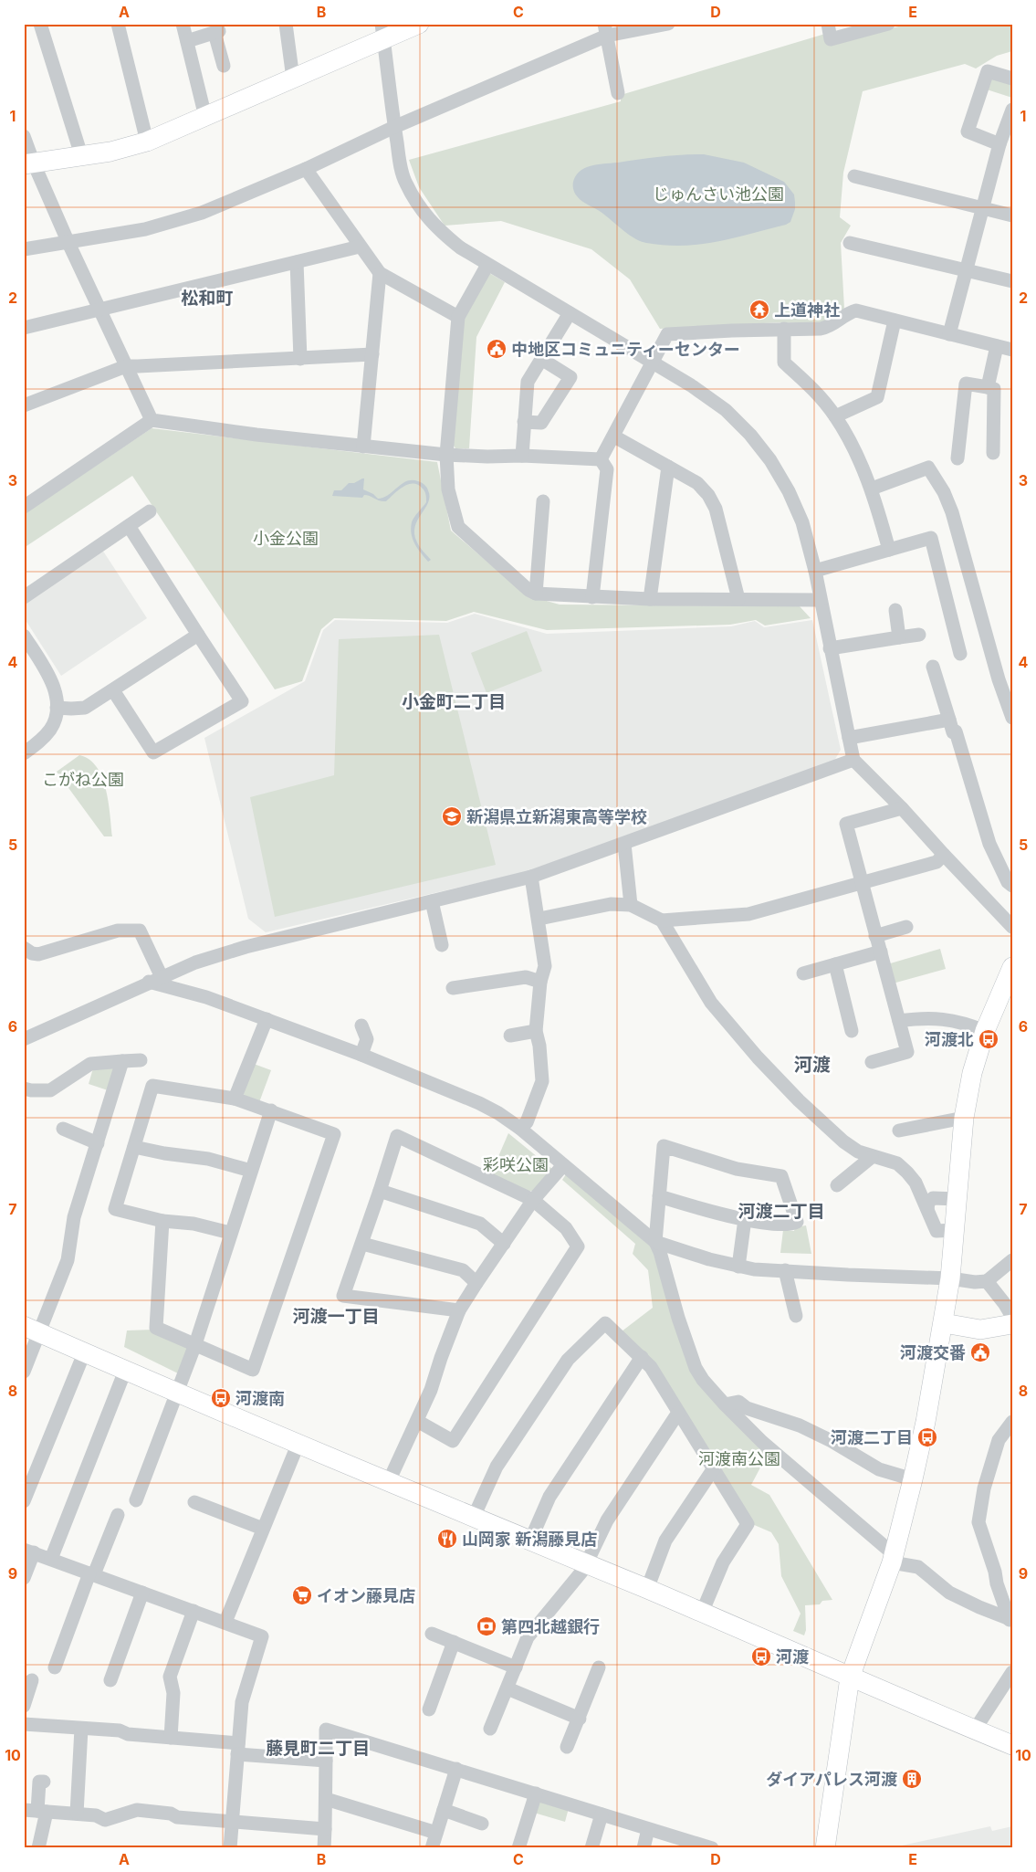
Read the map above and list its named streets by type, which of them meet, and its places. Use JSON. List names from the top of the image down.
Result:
{
  "districts": [
    "松和町",
    "小金町二丁目",
    "河渡",
    "河渡二丁目",
    "河渡一丁目",
    "藤見町二丁目"
  ],
  "parks": [
    "じゅんさい池公園",
    "小金公園",
    "こがね公園",
    "彩咲公園",
    "河渡南公園"
  ],
  "places": {
    "temple": ["上道神社"],
    "public building": ["中地区コミュニティーセンター", "河渡交番"],
    "school or university": ["新潟県立新潟東高等学校"],
    "bus stop": [
      "河渡北",
      "河渡南",
      "河渡二丁目",
      "河渡"
    ],
    "restaurant": ["山岡家 新潟藤見店"],
    "supermarket": ["イオン藤見店"],
    "bank": ["第四北越銀行"],
    "building": ["ダイアパレス河渡"]
  },
  "grid": {
    "columns": [
      "A",
      "B",
      "C",
      "D",
      "E"
    ],
    "rows": [
      "1",
      "2",
      "3",
      "4",
      "5",
      "6",
      "7",
      "8",
      "9",
      "10"
    ]
  }
}
